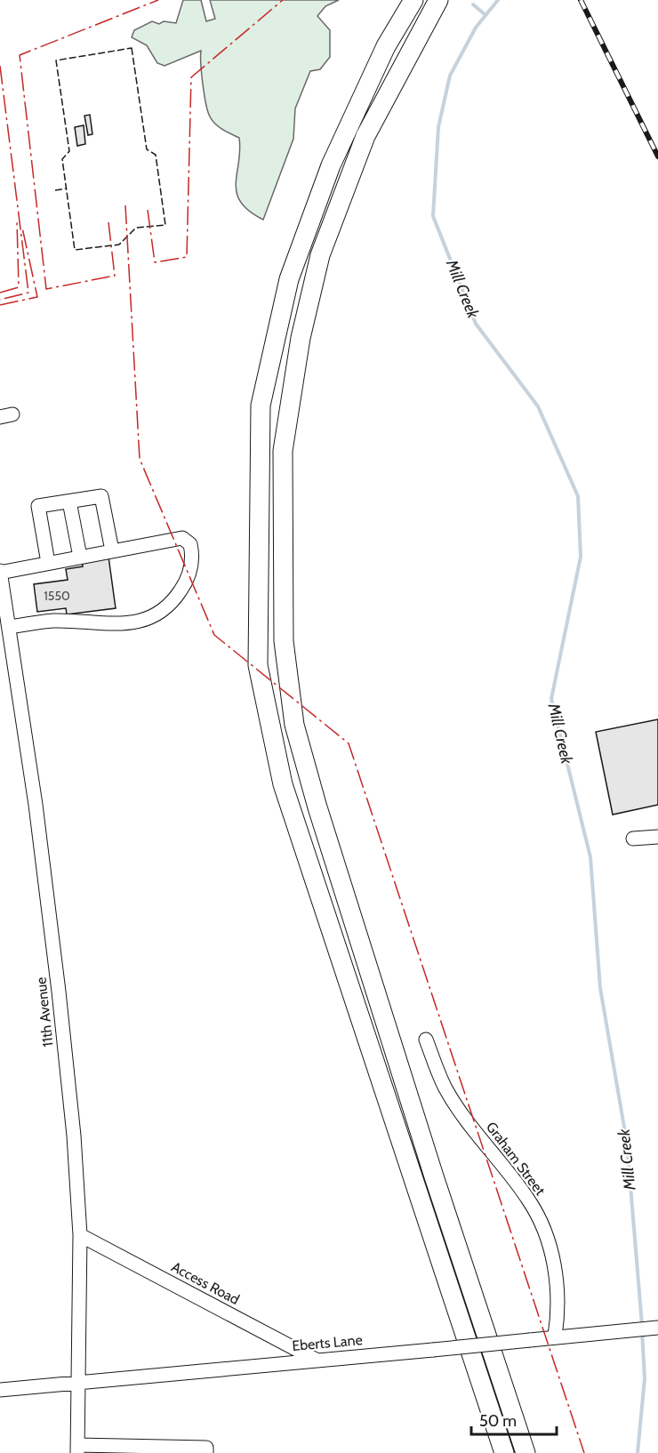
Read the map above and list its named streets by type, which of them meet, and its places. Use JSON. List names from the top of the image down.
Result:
{
  "streets": {
    "street": [
      "11th Avenue",
      "Graham Street",
      "Access Road",
      "Eberts Lane"
    ]
  },
  "crossings": [
    ["11th Avenue", "Access Road"],
    ["11th Avenue", "Eberts Lane"],
    ["Graham Street", "Eberts Lane"],
    ["Access Road", "Eberts Lane"]
  ],
  "water": ["Mill Creek"],
  "house_numbers": ["1550"],
  "scale_bar": "50 m"
}
